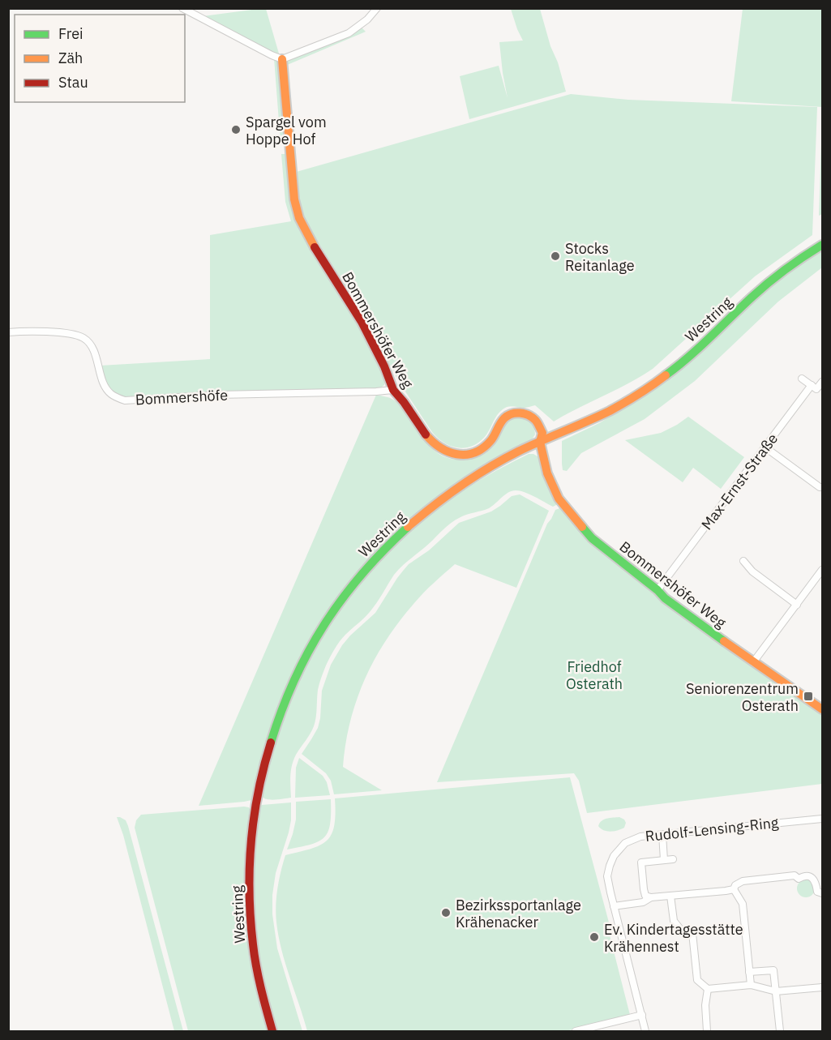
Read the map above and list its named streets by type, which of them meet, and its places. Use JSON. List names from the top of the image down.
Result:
{
  "streets": {
    "main road": ["Westring", "Bommershöfer Weg"],
    "street": ["Bommershöfe", "Max-Ernst-Straße", "Rudolf-Lensing-Ring"]
  },
  "crossings": [
    ["Westring", "Bommershöfer Weg"],
    ["Bommershöfer Weg", "Bommershöfe"],
    ["Bommershöfer Weg", "Max-Ernst-Straße"]
  ],
  "parks": ["Friedhof Osterath"],
  "places": {
    "other": [
      "Spargel vom Hoppe Hof",
      "Stocks Reitanlage",
      "Bezirkssportanlage Krähenacker",
      "Ev. Kindertagesstätte Krähennest"
    ],
    "transit": ["Seniorenzentrum Osterath"]
  },
  "legend": ["Frei", "Zäh", "Stau"]
}
